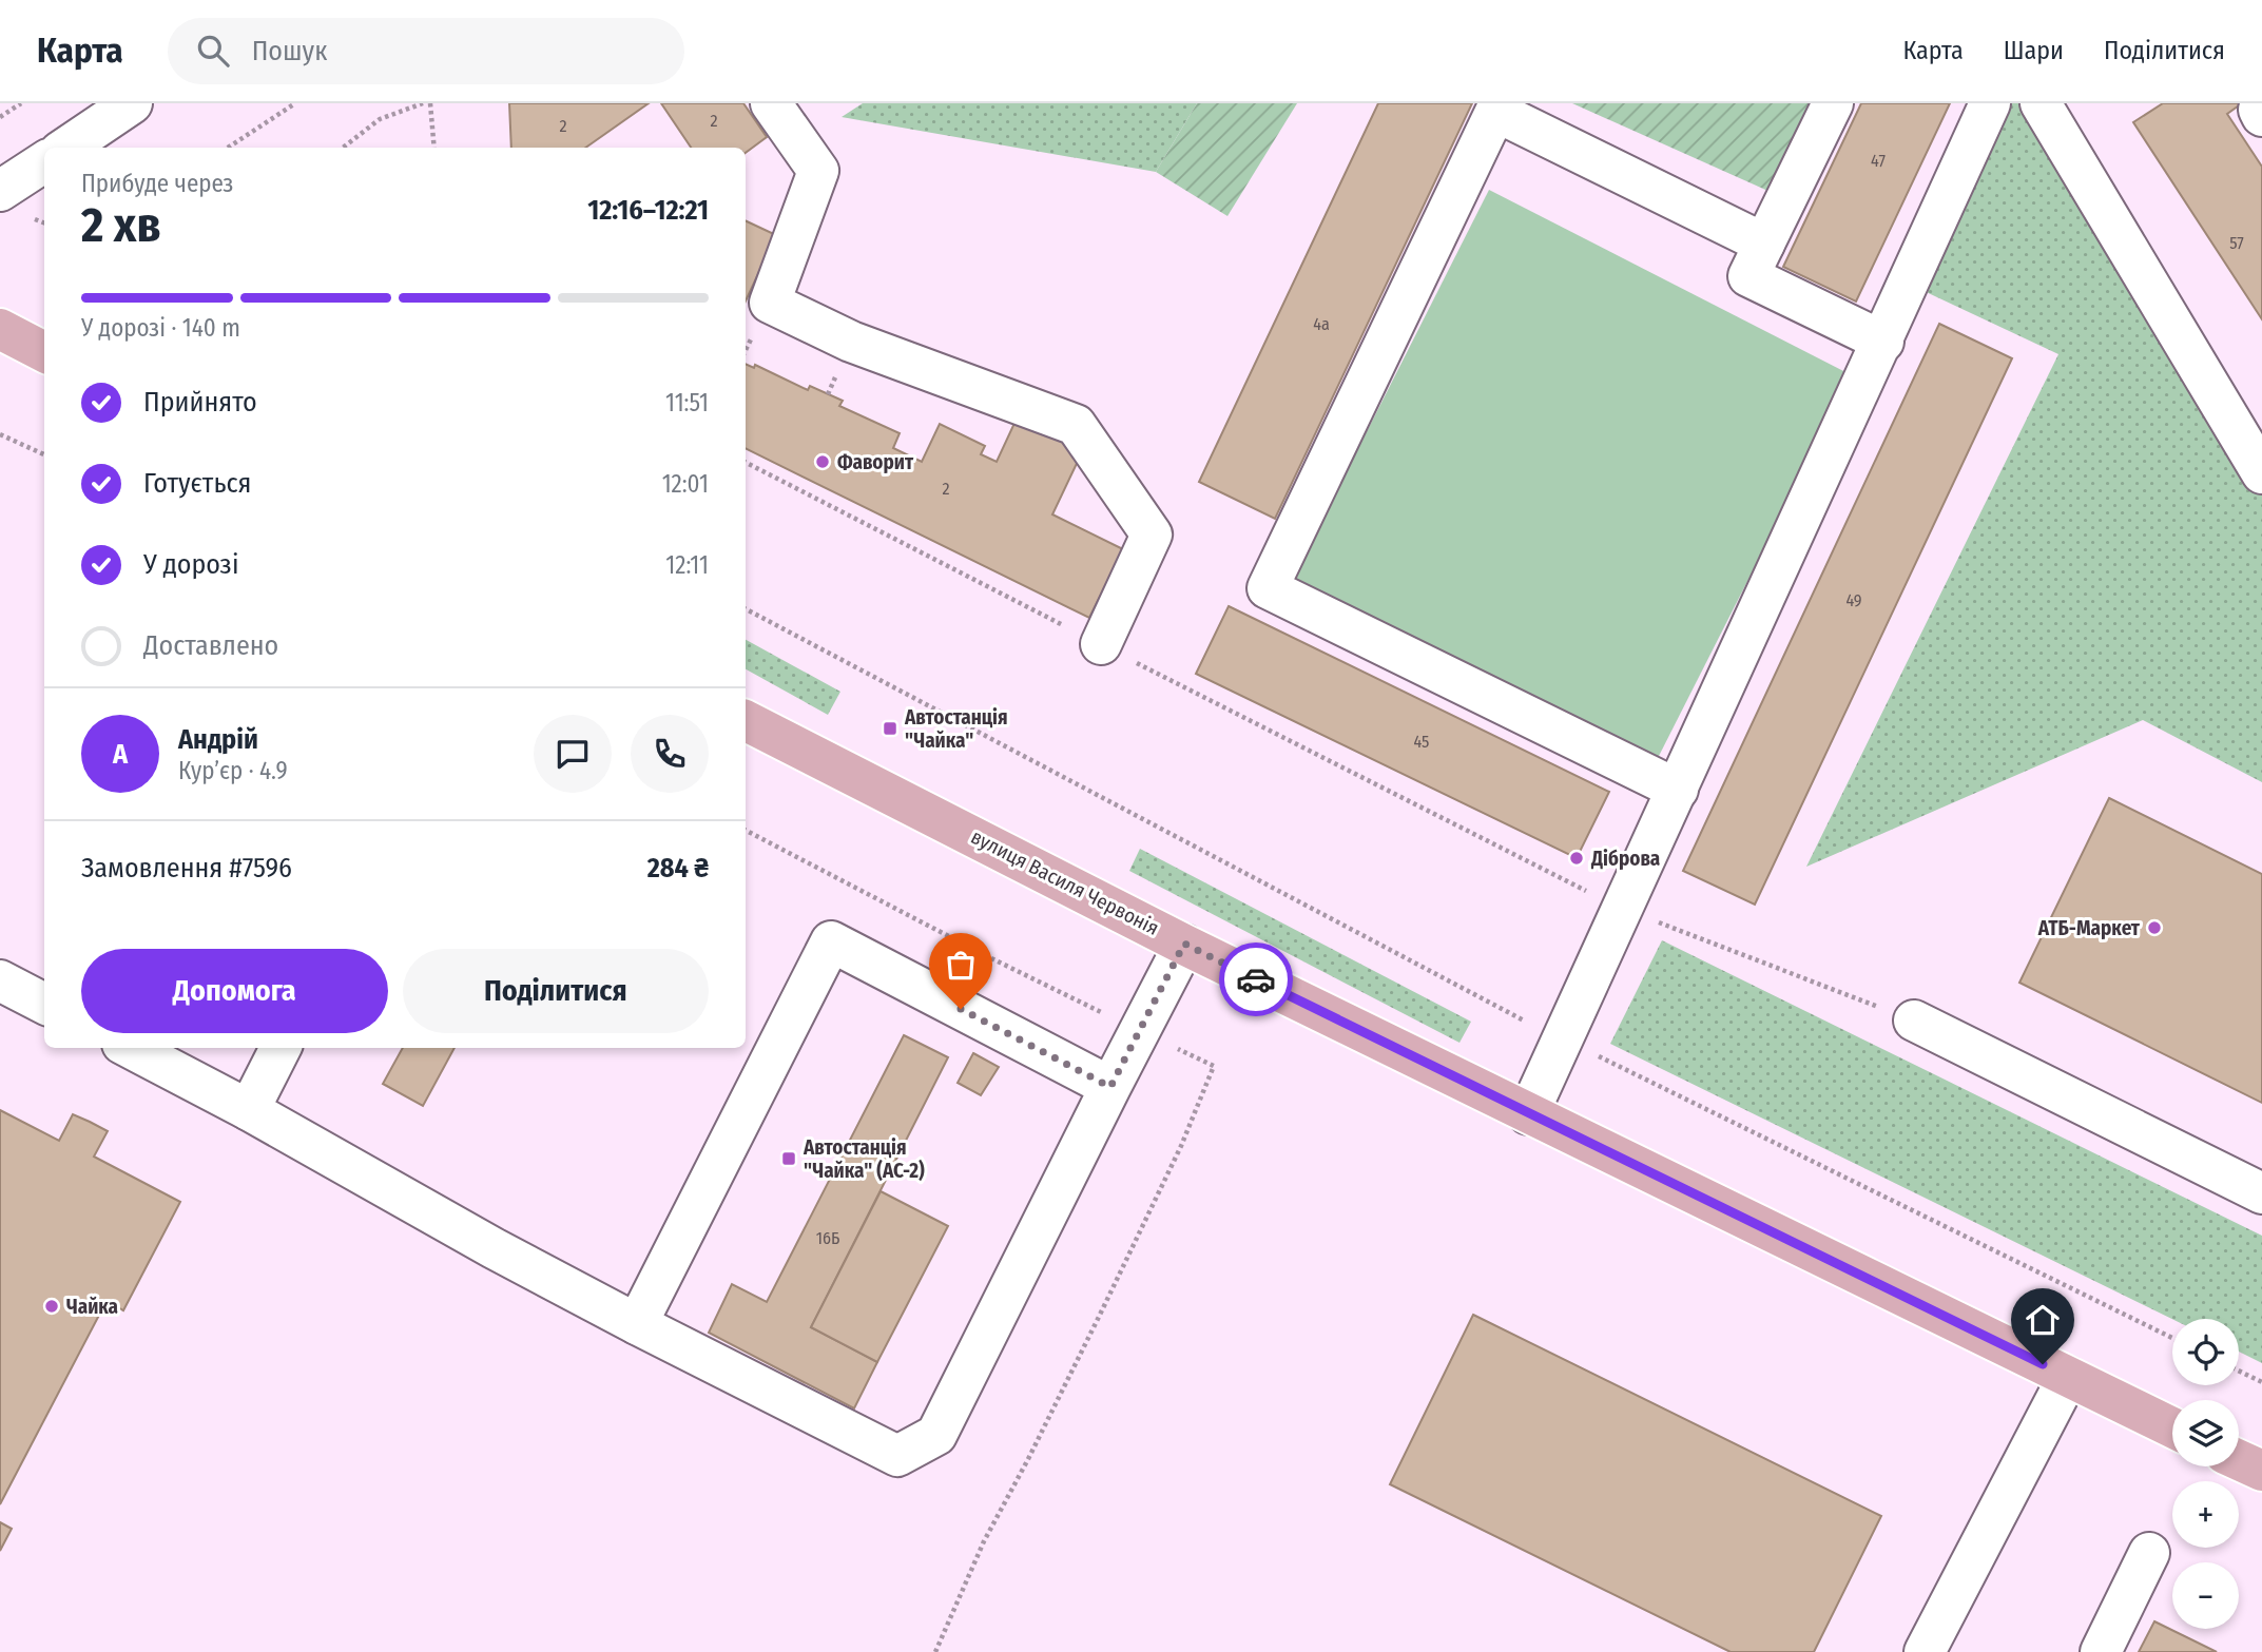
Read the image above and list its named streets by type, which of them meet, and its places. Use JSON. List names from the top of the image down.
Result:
{
  "streets": {
    "main road": ["вулиця Василя Червонія"]
  },
  "places": {
    "other": [
      "Фаворит",
      "Діброва",
      "АТБ-Маркет",
      "Чайка"
    ],
    "transit": ["Автостанція \"Чайка\"", "Автостанція \"Чайка\" (АС-2)"]
  },
  "house_numbers": [
    "2",
    "2",
    "47",
    "57",
    "4а",
    "2",
    "49",
    "45",
    "16Б"
  ],
  "page": {
    "header": "Карта",
    "search": "Пошук",
    "nav": ["Карта", "Шари", "Поділитися"],
    "heading": ["2 хв", "Прибуде через", "12:16–12:21"],
    "panel": [
      "Андрій",
      "Кур’єр · 4.9",
      "Замовлення #7596",
      "284 ₴"
    ],
    "bar": "У дорозі · 140 m",
    "list": [
      ["Прийнято", "11:51"],
      ["Готується", "12:01"],
      ["У дорозі", "12:11"],
      "Доставлено"
    ],
    "round": "А",
    "buttons": ["Допомога", "Поділитися"],
    "map_buttons": ["+", "−"]
  }
}
